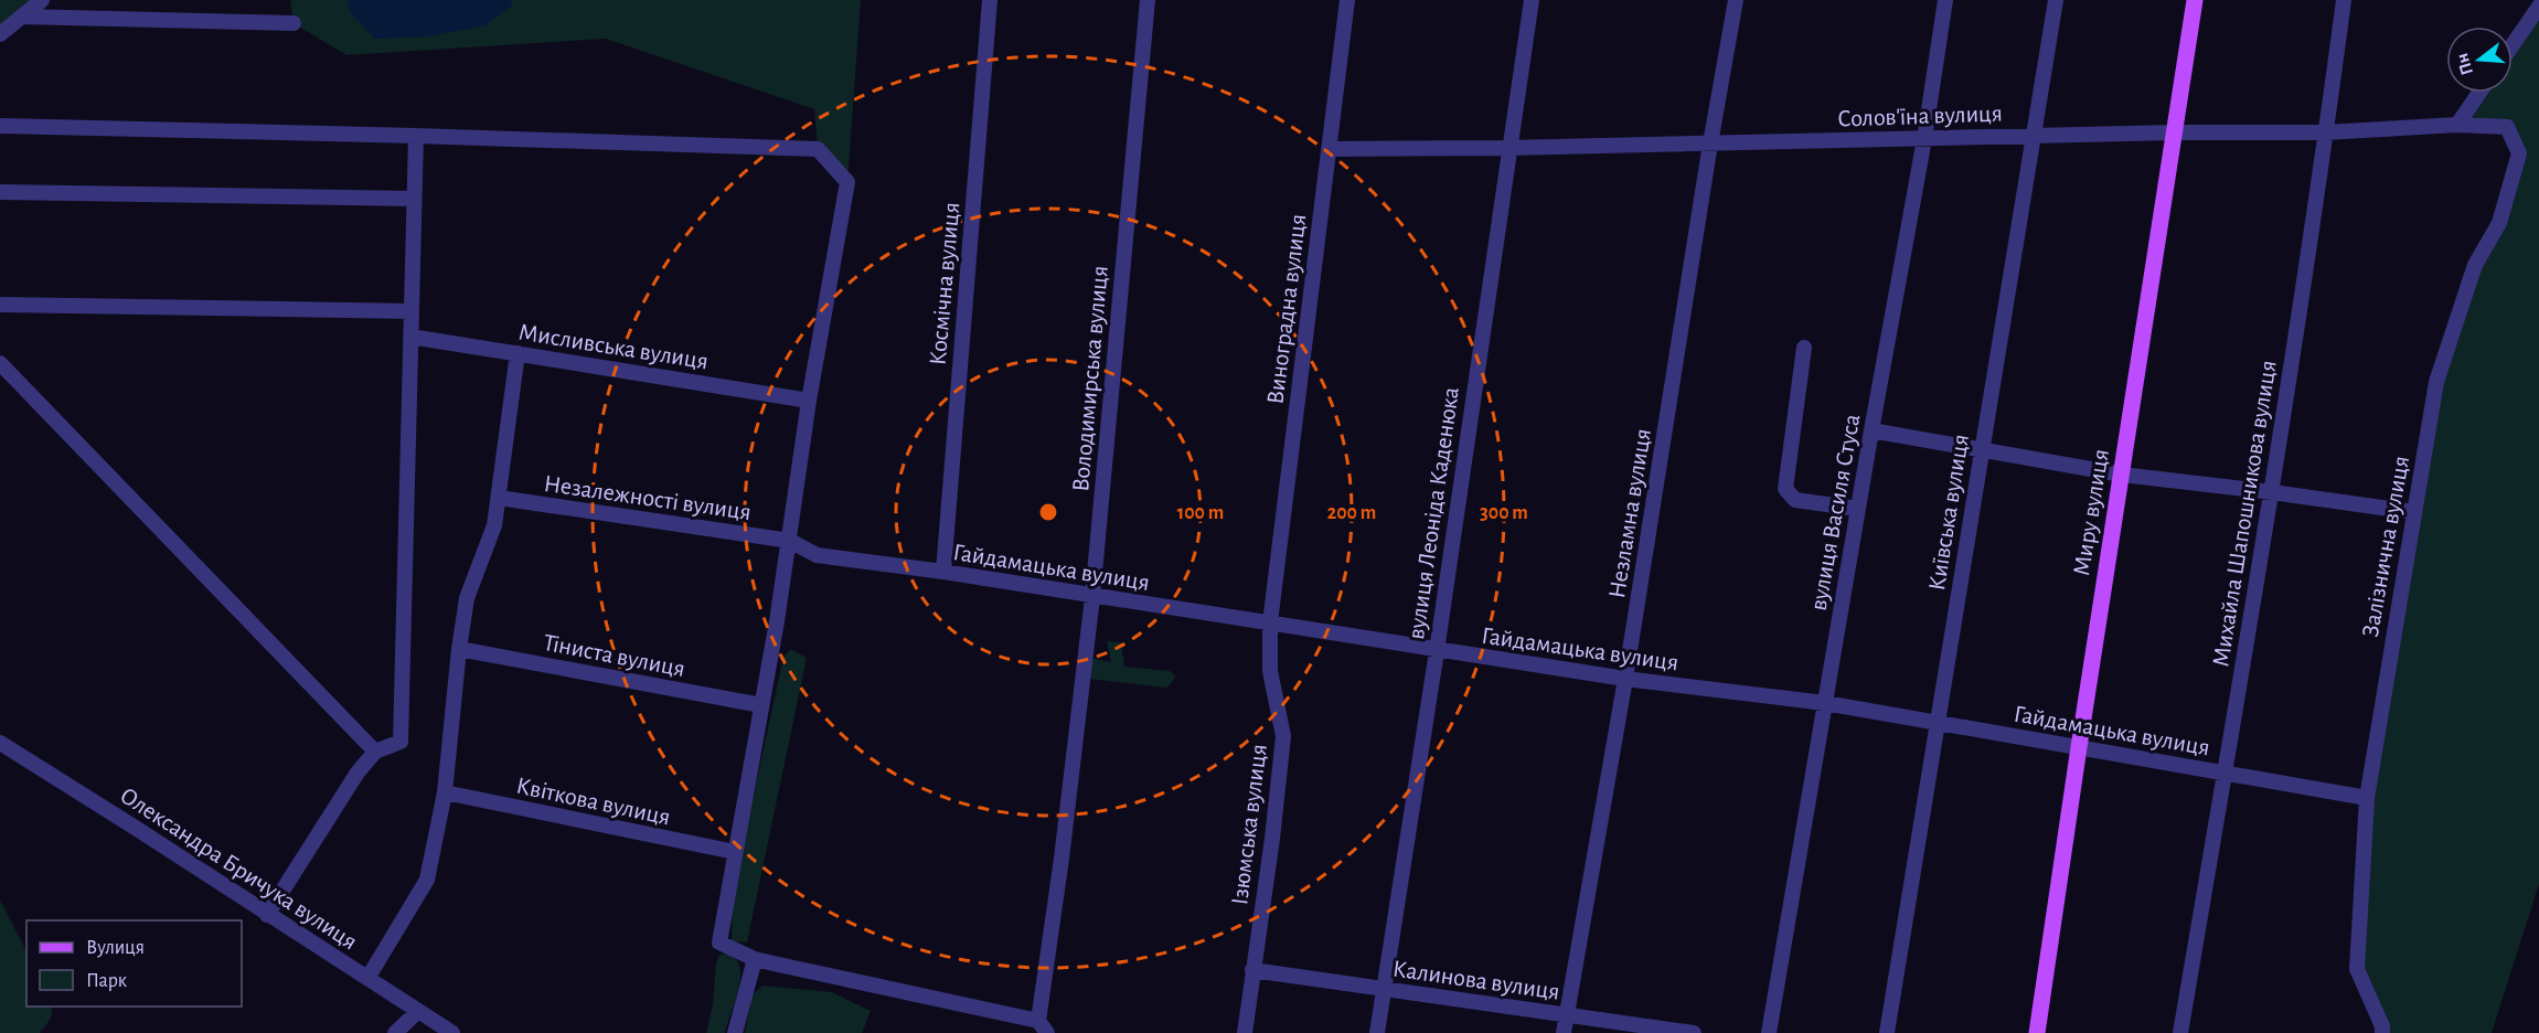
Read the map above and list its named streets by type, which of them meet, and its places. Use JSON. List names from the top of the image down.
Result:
{
  "streets": {
    "main road": ["Миру вулиця"],
    "street": [
      "Солов'їна вулиця",
      "Космічна вулиця",
      "Виноградна вулиця",
      "Мисливська вулиця",
      "Володимирська вулиця",
      "Незалежності вулиця",
      "вулиця Василя Стуса",
      "Київська вулиця",
      "вулиця Леоніда Каденюка",
      "Незламна вулиця",
      "Михайла Шапошникова вулиця",
      "Залізнична вулиця",
      "Гайдамацька вулиця",
      "Тіниста вулиця",
      "Квіткова вулиця",
      "Ізюмська вулиця",
      "Олександра Бричука вулиця",
      "Калинова вулиця"
    ]
  },
  "crossings": [
    ["Солов'їна вулиця", "Виноградна вулиця"],
    ["Солов'їна вулиця", "вулиця Василя Стуса"],
    ["Солов'їна вулиця", "Київська вулиця"],
    ["Солов'їна вулиця", "Миру вулиця"],
    ["Солов'їна вулиця", "вулиця Леоніда Каденюка"],
    ["Солов'їна вулиця", "Незламна вулиця"],
    ["Солов'їна вулиця", "Михайла Шапошникова вулиця"],
    ["Солов'їна вулиця", "Залізнична вулиця"],
    ["Космічна вулиця", "Гайдамацька вулиця"],
    ["Виноградна вулиця", "Гайдамацька вулиця"],
    ["Виноградна вулиця", "Ізюмська вулиця"],
    ["Володимирська вулиця", "Гайдамацька вулиця"],
    ["Незалежності вулиця", "Гайдамацька вулиця"],
    ["вулиця Василя Стуса", "Гайдамацька вулиця"],
    ["Київська вулиця", "Гайдамацька вулиця"],
    ["Миру вулиця", "Гайдамацька вулиця"],
    ["вулиця Леоніда Каденюка", "Гайдамацька вулиця"],
    ["вулиця Леоніда Каденюка", "Калинова вулиця"],
    ["Незламна вулиця", "Гайдамацька вулиця"],
    ["Незламна вулиця", "Калинова вулиця"],
    ["Михайла Шапошникова вулиця", "Гайдамацька вулиця"],
    ["Залізнична вулиця", "Гайдамацька вулиця"],
    ["Гайдамацька вулиця", "Ізюмська вулиця"],
    ["Ізюмська вулиця", "Калинова вулиця"]
  ],
  "legend": ["Вулиця", "Парк"],
  "north": "left",
  "rings": ["100 m", "200 m", "300 m"]
}
